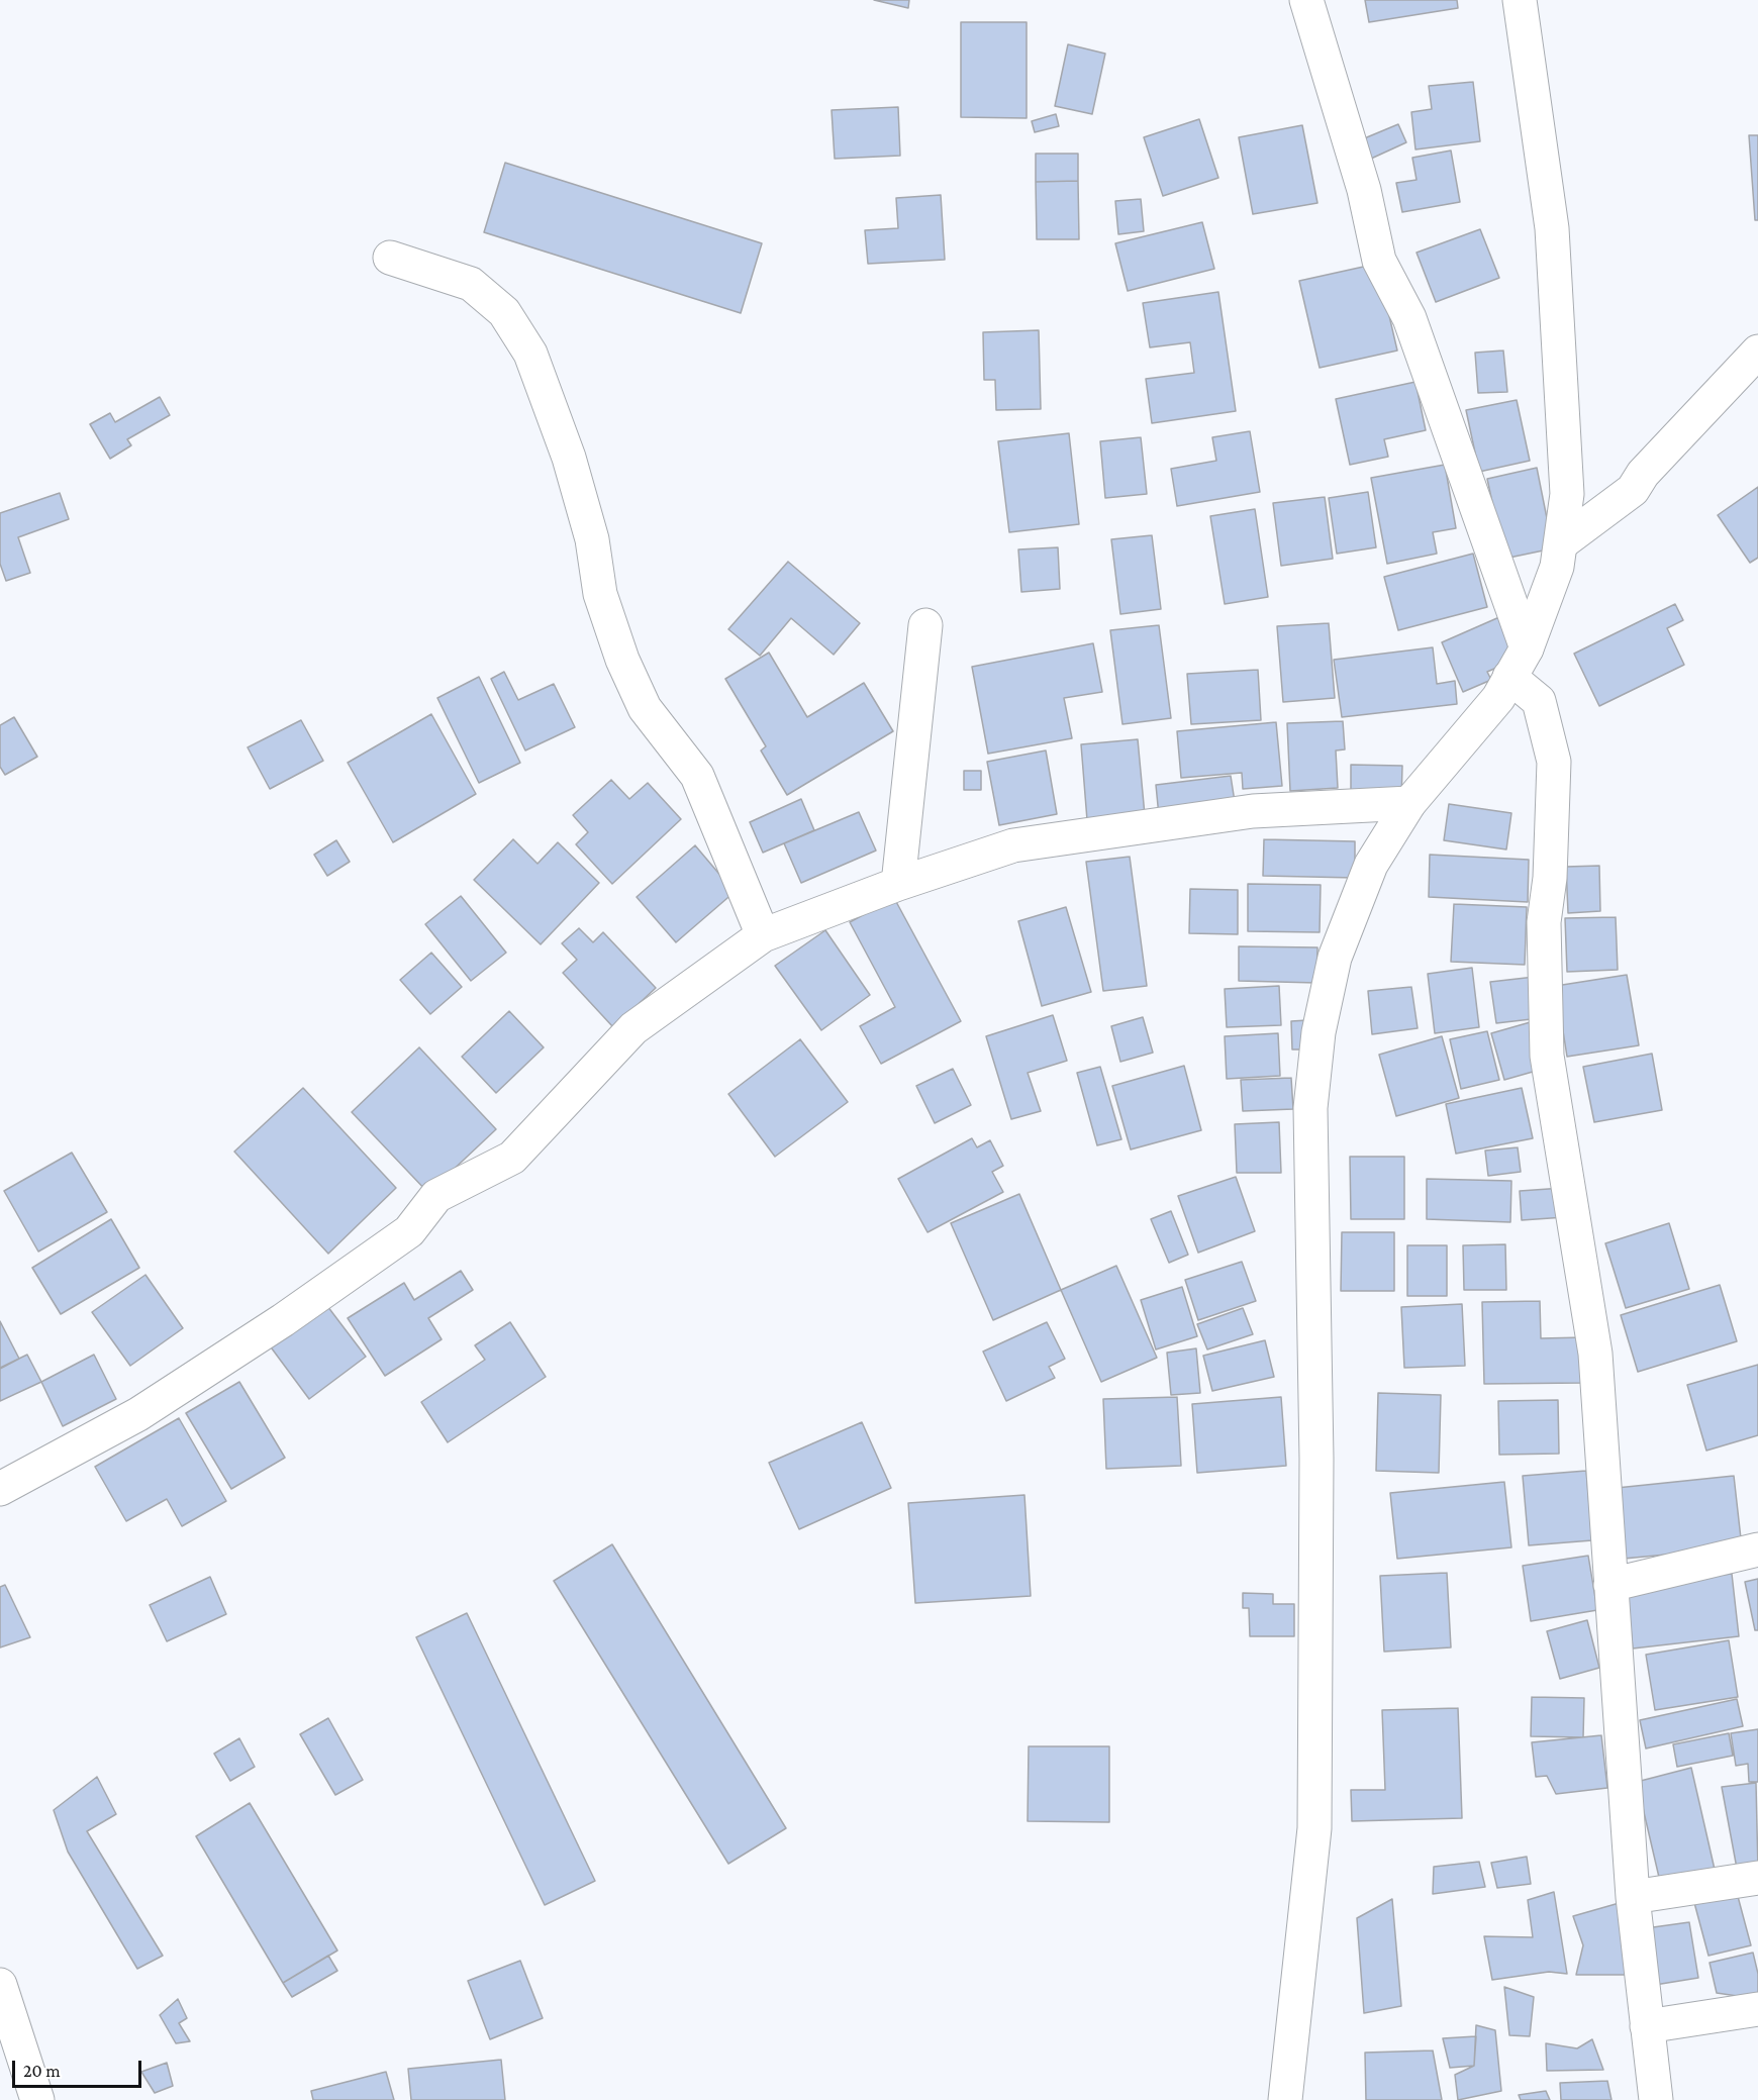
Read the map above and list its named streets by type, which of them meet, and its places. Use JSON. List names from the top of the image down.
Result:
{
  "scale_bar": "20 m"
}
